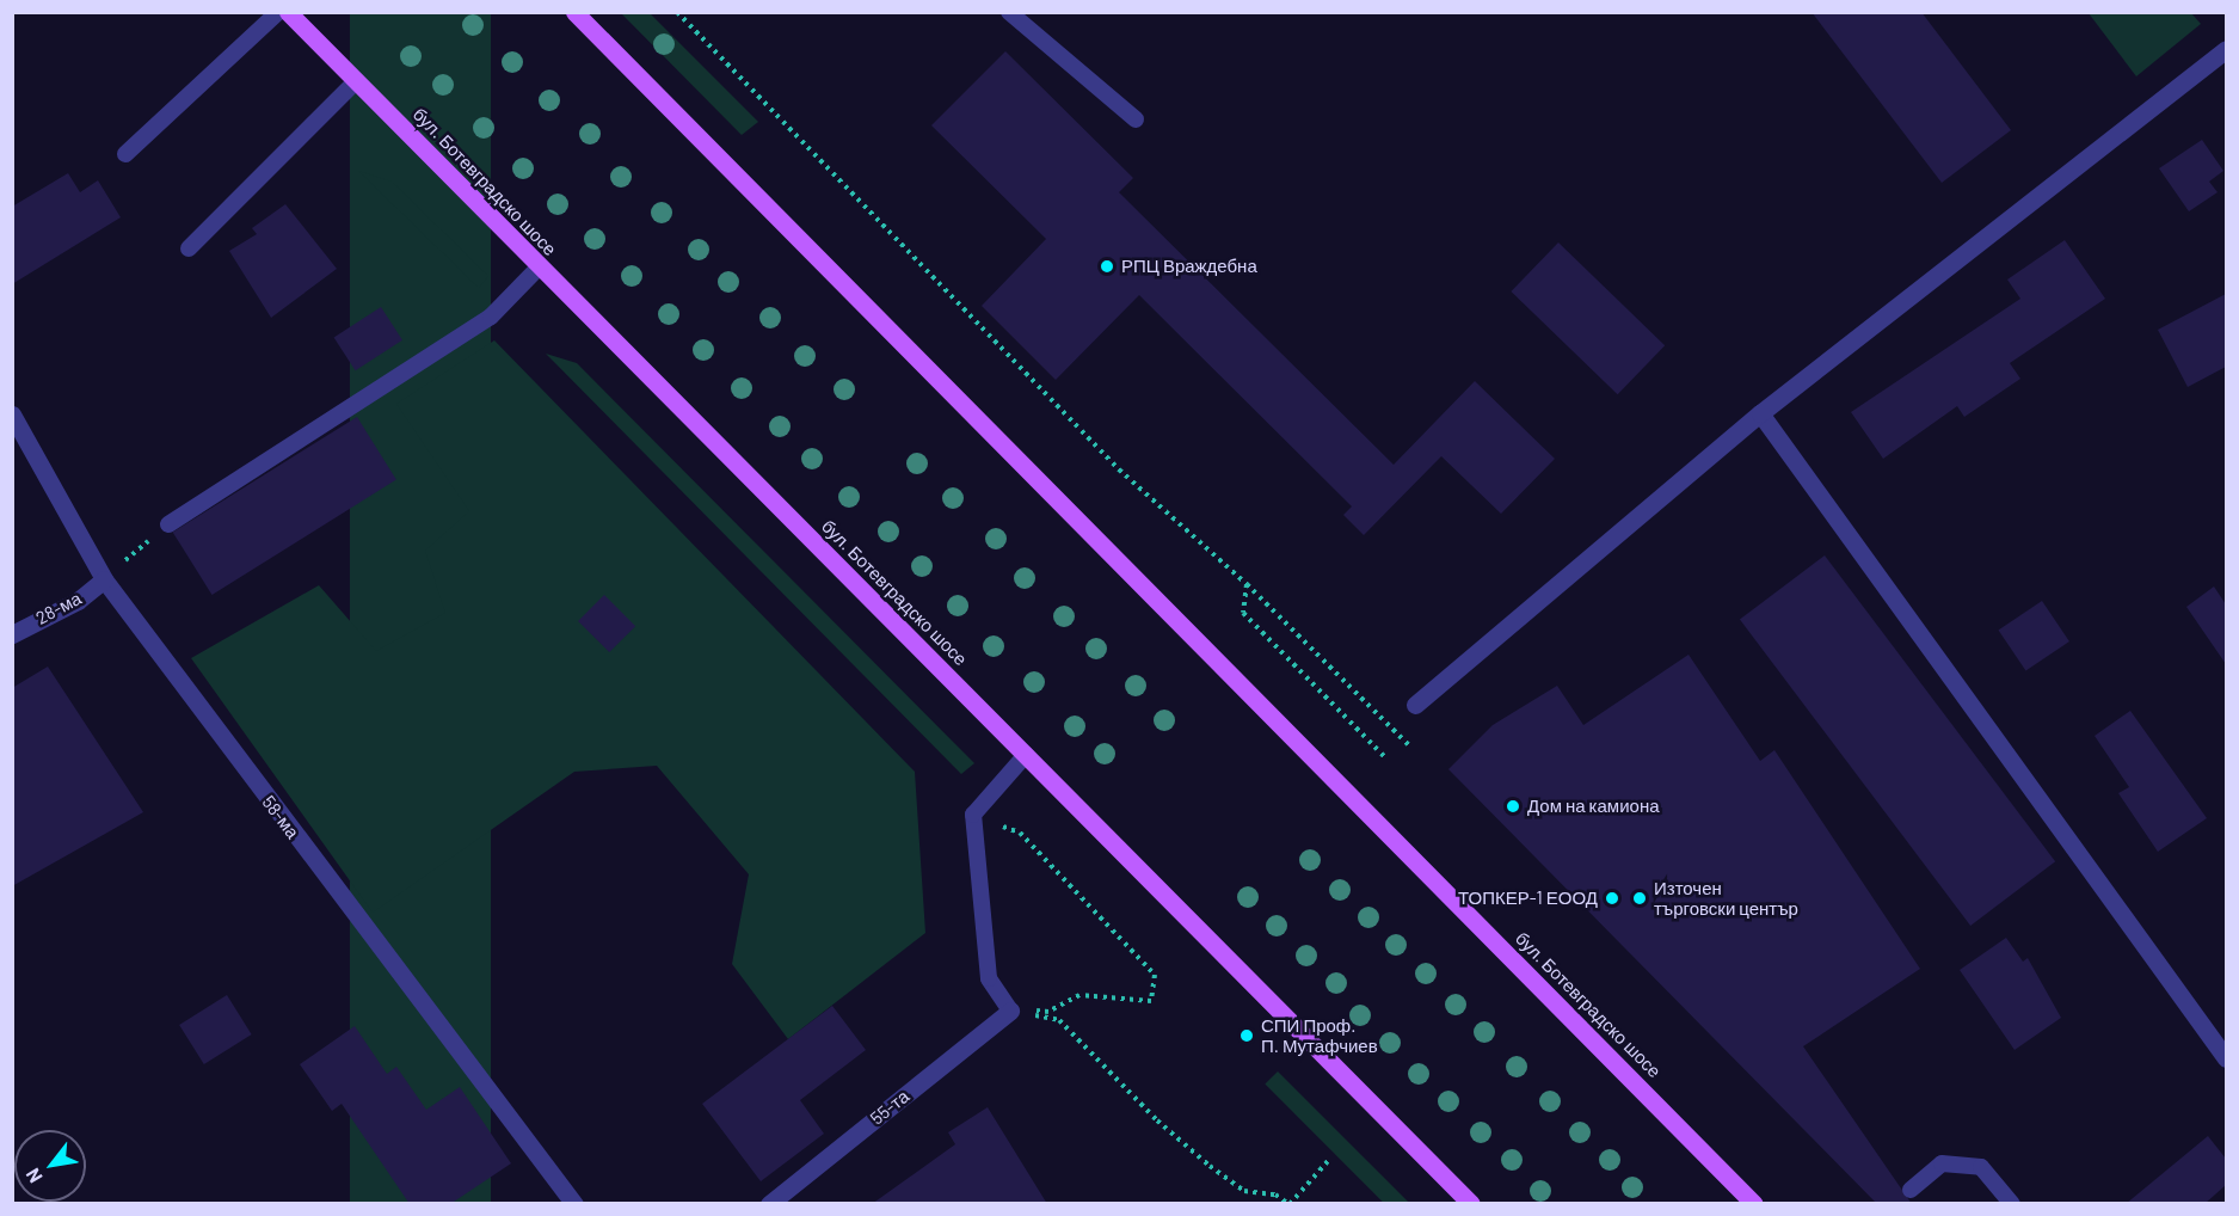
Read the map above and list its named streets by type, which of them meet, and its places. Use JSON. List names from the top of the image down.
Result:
{
  "streets": {
    "main road": ["бул. Ботевградско шосе"],
    "street": ["28-ма", "58-ма", "55-та"]
  },
  "crossings": [
    ["28-ма", "58-ма"]
  ],
  "places": [
    "РПЦ Враждебна",
    "Дом на камиона",
    "ТОПКЕР-1 ЕООД",
    "Източен търговски център",
    "СПИ Проф. П. Мутафчиев"
  ],
  "north": "bottom left"
}
